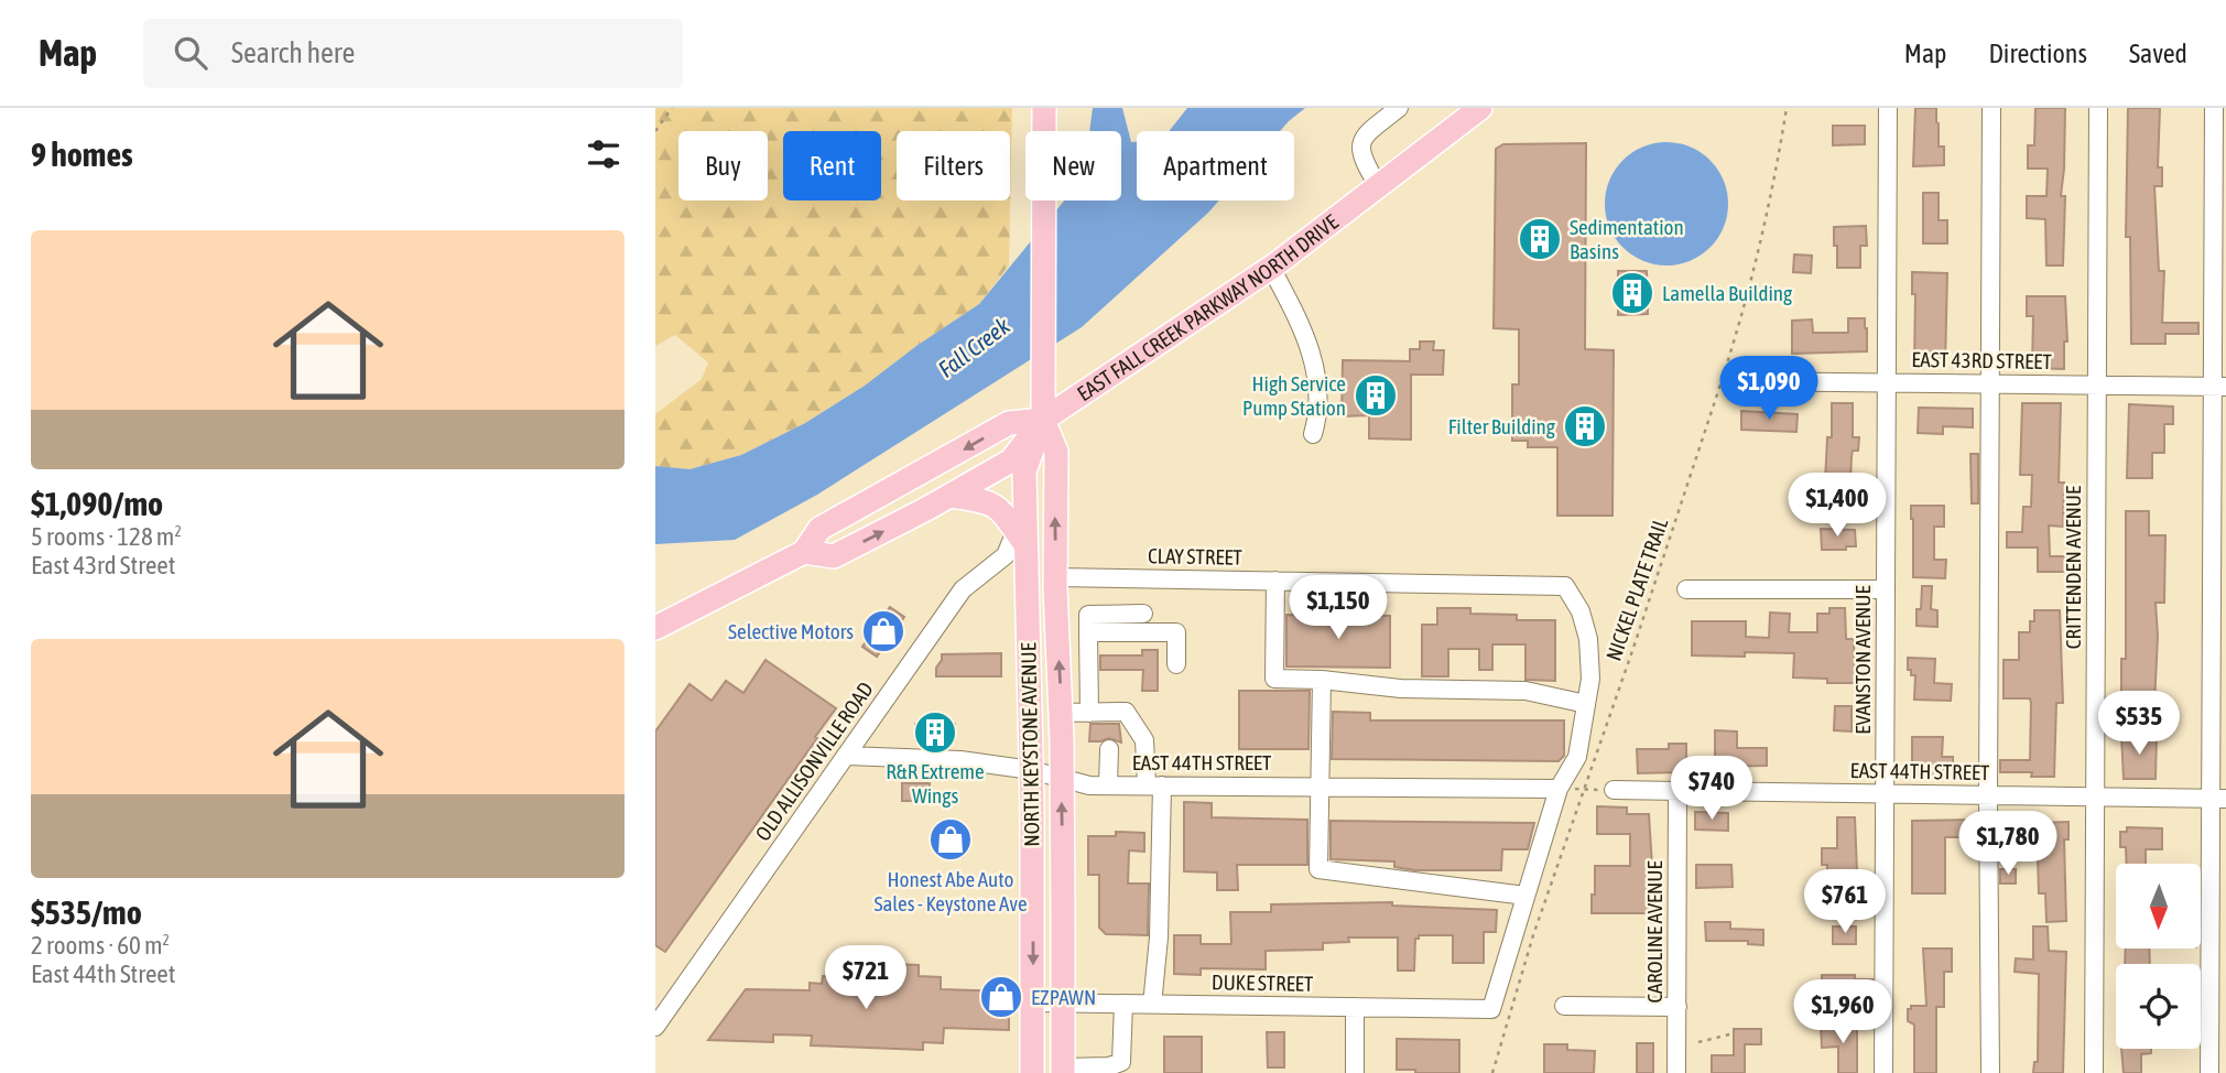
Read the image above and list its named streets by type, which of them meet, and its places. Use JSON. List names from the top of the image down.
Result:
{
  "streets": {
    "main road": ["EAST FALL CREEK PARKWAY NORTH DRIVE", "NORTH KEYSTONE AVENUE"],
    "street": [
      "EAST 43RD STREET",
      "CLAY STREET",
      "CRITTENDEN AVENUE",
      "EVANSTON AVENUE",
      "OLD ALLISONVILLE ROAD",
      "EAST 44TH STREET",
      "CAROLINE AVENUE",
      "DUKE STREET"
    ],
    "path": ["NICKEL PLATE TRAIL"]
  },
  "crossings": [
    ["EAST FALL CREEK PARKWAY NORTH DRIVE", "NORTH KEYSTONE AVENUE"],
    ["EAST 43RD STREET", "CRITTENDEN AVENUE"],
    ["EAST 43RD STREET", "EVANSTON AVENUE"],
    ["CLAY STREET", "NORTH KEYSTONE AVENUE"],
    ["CRITTENDEN AVENUE", "EAST 44TH STREET"],
    ["EVANSTON AVENUE", "EAST 44TH STREET"],
    ["NORTH KEYSTONE AVENUE", "OLD ALLISONVILLE ROAD"],
    ["NORTH KEYSTONE AVENUE", "EAST 44TH STREET"],
    ["NORTH KEYSTONE AVENUE", "DUKE STREET"],
    ["OLD ALLISONVILLE ROAD", "EAST 44TH STREET"],
    ["EAST 44TH STREET", "CAROLINE AVENUE"]
  ],
  "water": ["Fall Creek"],
  "places": {
    "building": [
      "Sedimentation Basins",
      "Lamella Building",
      "High Service Pump Station",
      "Filter Building",
      "R&R Extreme Wings"
    ],
    "shop": ["Selective Motors", "Honest Abe Auto Sales - Keystone Ave", "EZPAWN"]
  },
  "north": "bottom",
  "page": {
    "header": "Map",
    "search": "Search here",
    "nav": ["Map", "Directions", "Saved"],
    "heading": "9 homes",
    "chip": [
      "Buy",
      "Rent",
      "Filters",
      "New",
      "Apartment"
    ],
    "list": [
      {
        "name": "$1,090/mo",
        "note": "5 rooms · 128 m² · East 43rd Street"
      },
      {
        "name": "$535/mo",
        "note": "2 rooms · 60 m² · East 44th Street"
      }
    ],
    "price": [
      "$1,090",
      "$1,400",
      "$1,150",
      "$535",
      "$740",
      "$1,780",
      "$761",
      "$721",
      "$1,960"
    ]
  }
}
